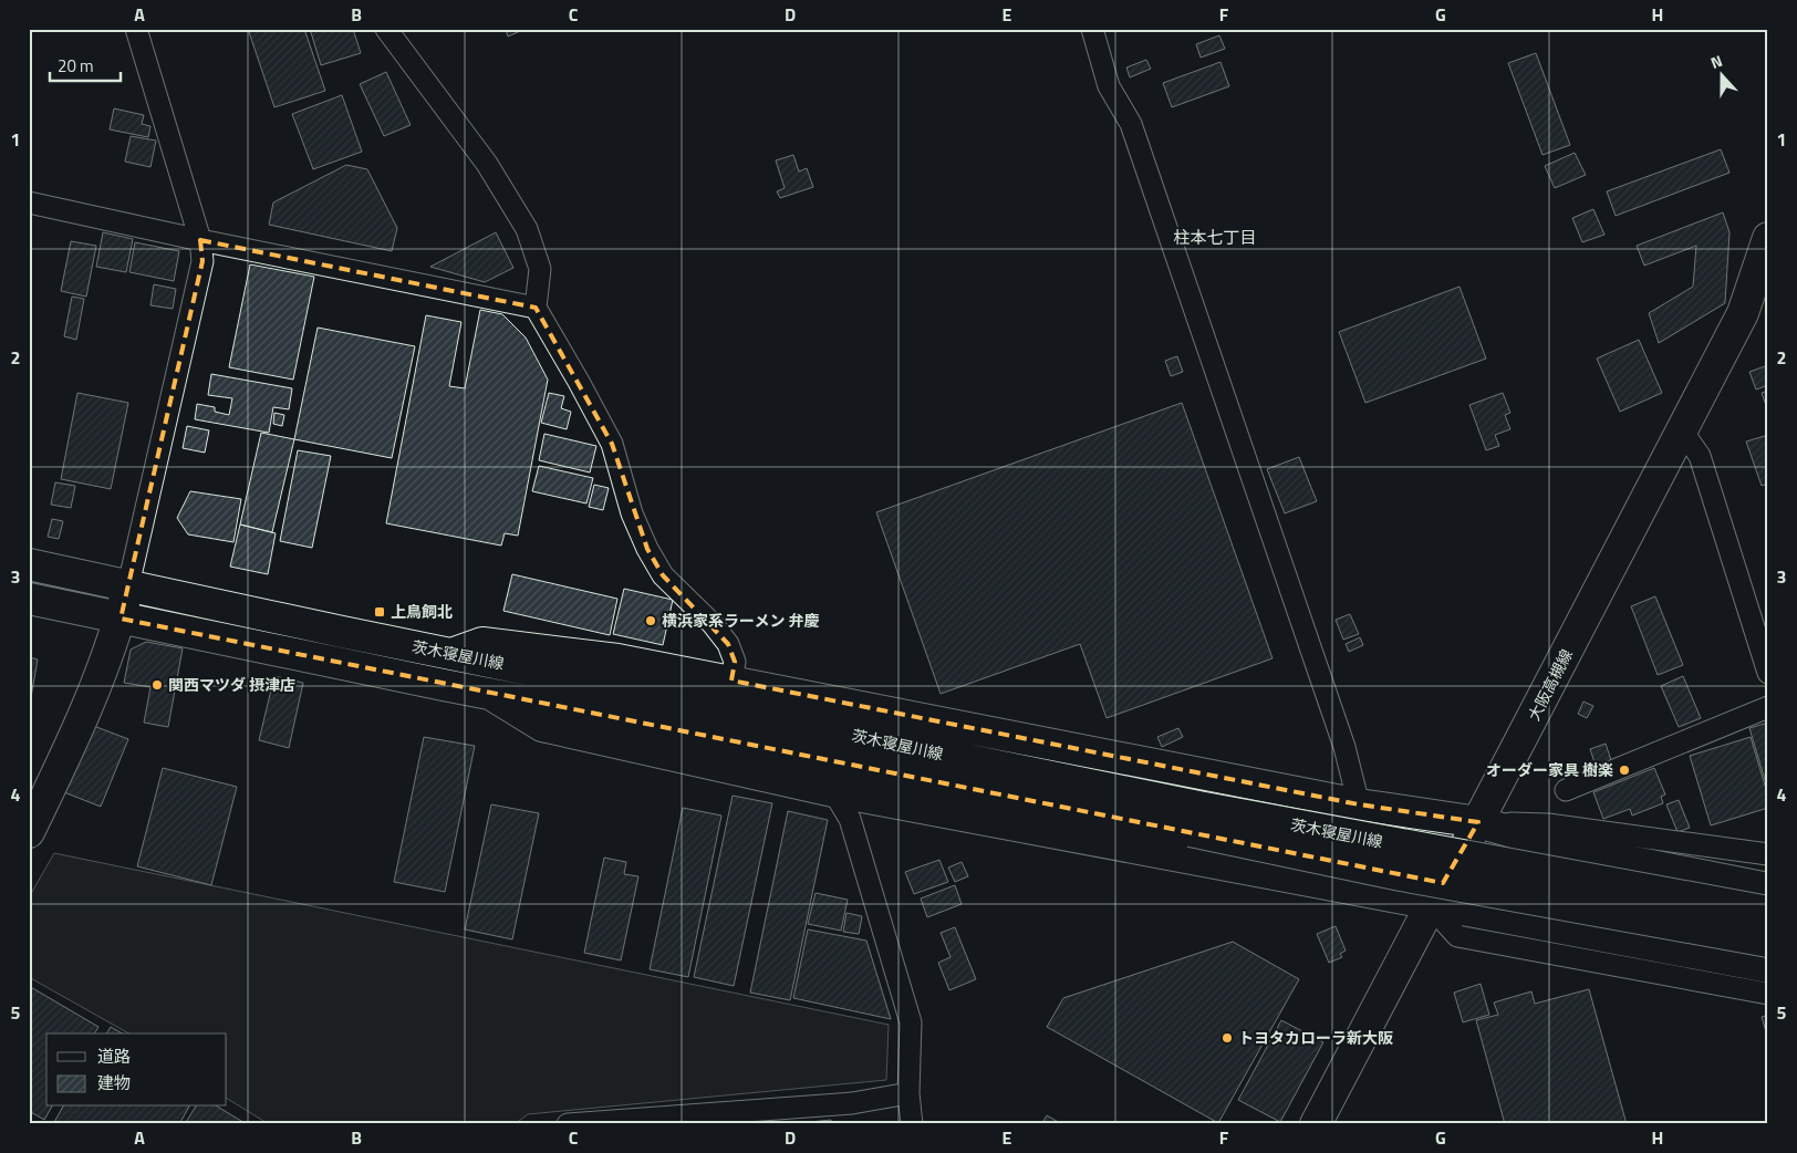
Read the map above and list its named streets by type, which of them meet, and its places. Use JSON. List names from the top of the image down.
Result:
{
  "streets": {
    "main road": ["茨木寝屋川線", "大阪高槻線"]
  },
  "districts": ["柱本七丁目"],
  "places": {
    "transit": ["上鳥飼北"],
    "other": [
      "横浜家系ラーメン 弁慶",
      "関西マツダ 摂津店",
      "オーダー家具 樹楽",
      "トヨタカローラ新大阪"
    ]
  },
  "legend": ["道路", "建物"],
  "scale_bar": "20 m",
  "north": "top",
  "grid": {
    "columns": [
      "A",
      "B",
      "C",
      "D",
      "E",
      "F",
      "G",
      "H"
    ],
    "rows": [
      "1",
      "2",
      "3",
      "4",
      "5"
    ]
  }
}
